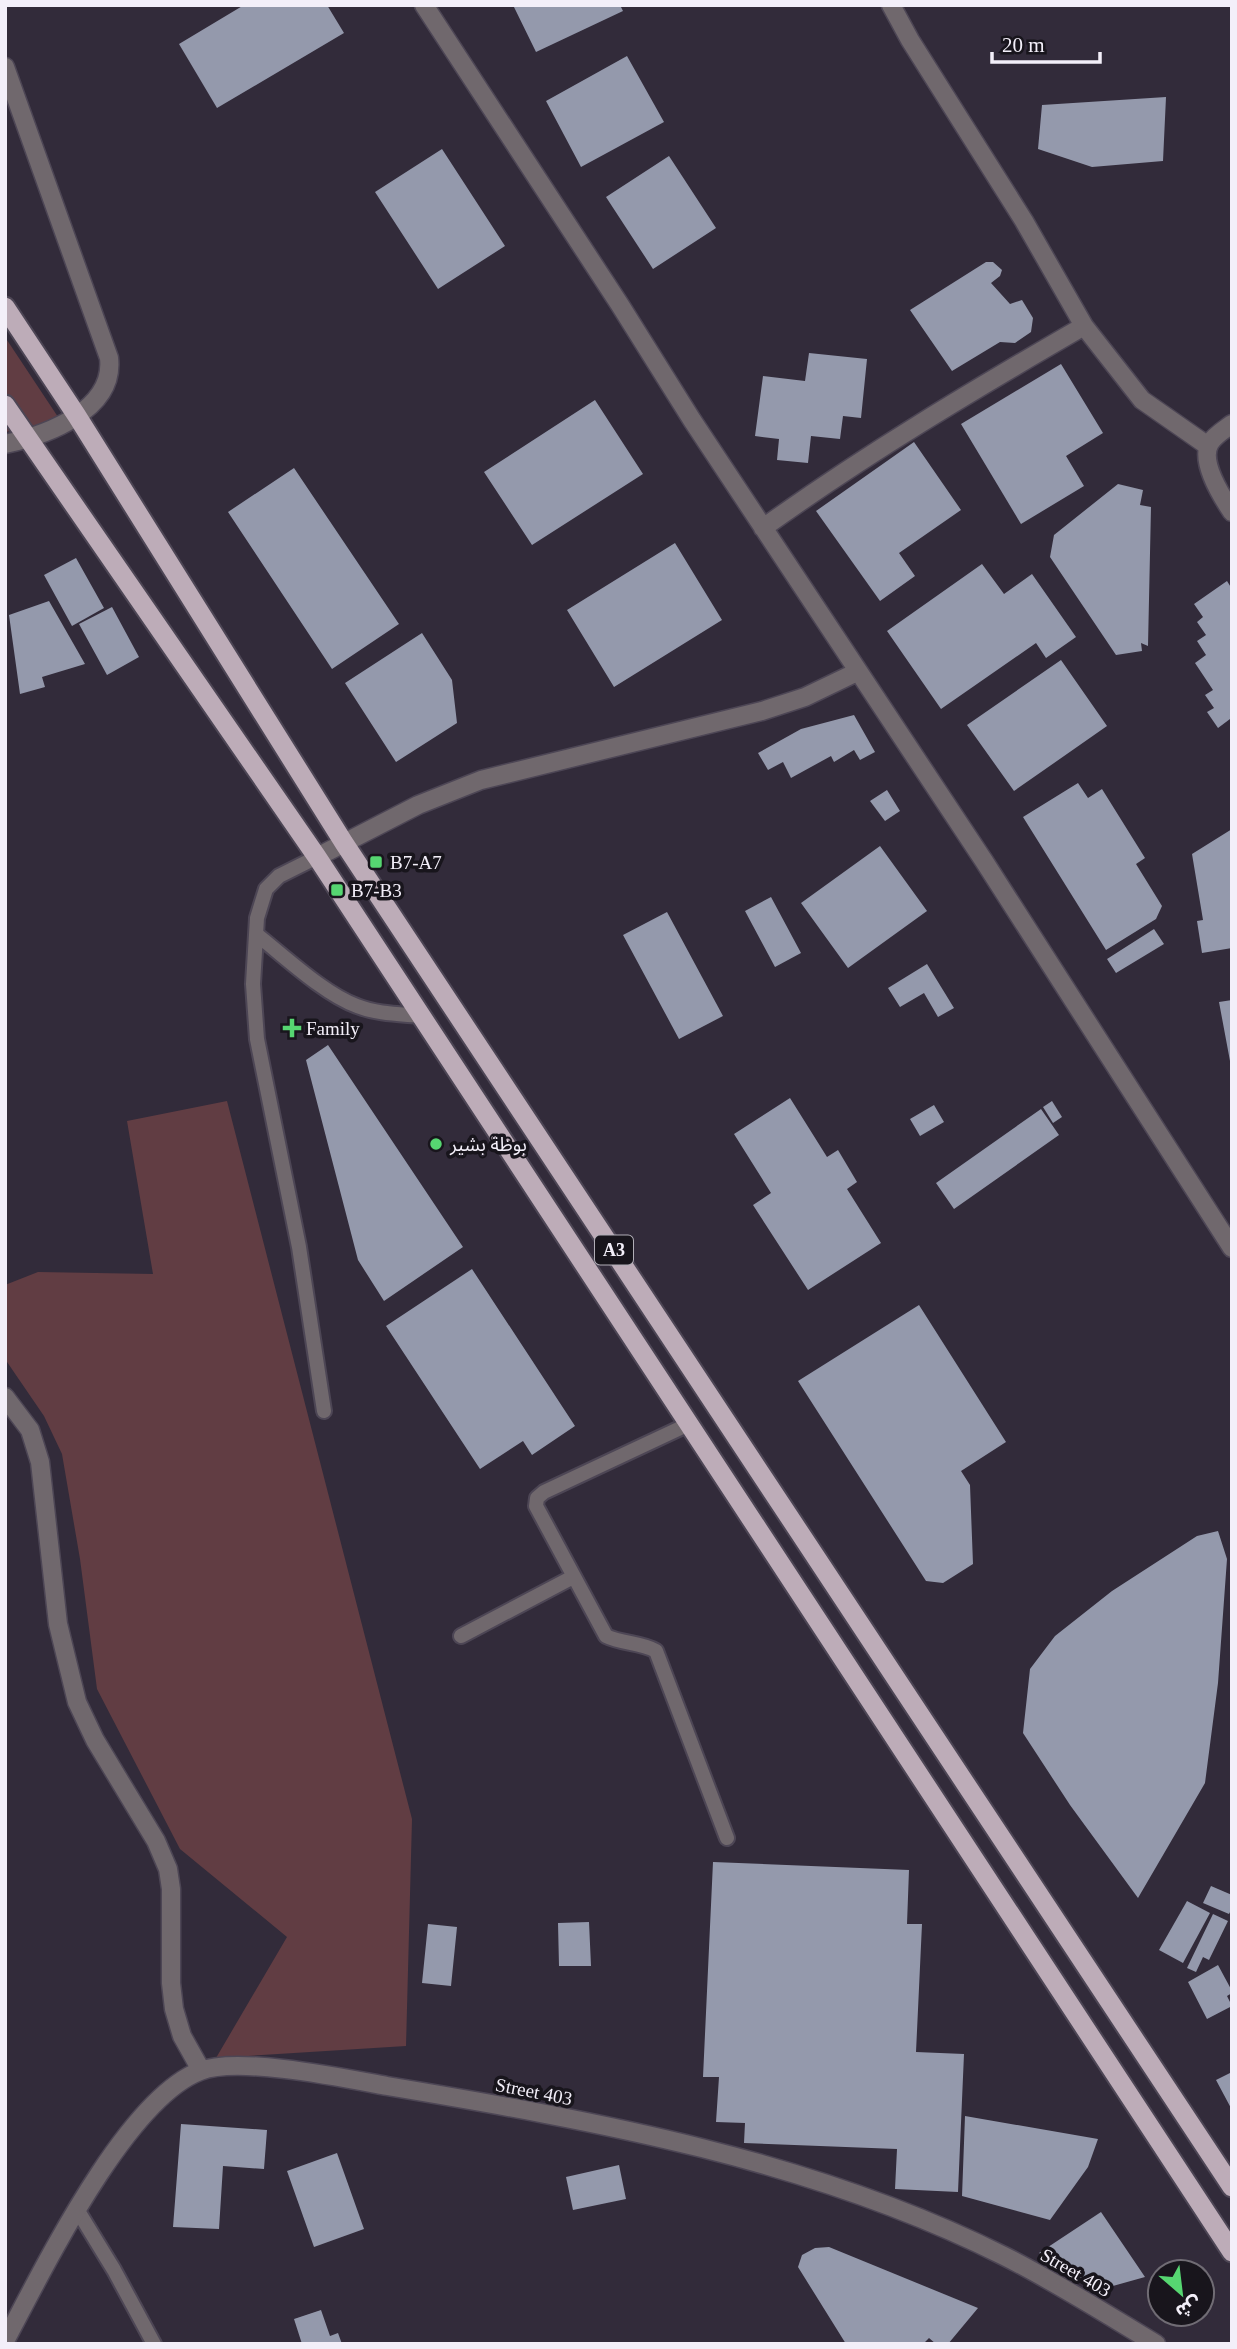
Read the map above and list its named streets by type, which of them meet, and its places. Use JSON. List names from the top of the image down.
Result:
{
  "streets": {
    "highway": ["A3"],
    "street": ["Street 403"]
  },
  "places": {
    "transit": ["B7-A7", "B7-B3"],
    "health": ["Family"],
    "other": ["بوظة بشير"]
  },
  "scale_bar": "20 m",
  "north": "bottom right"
}
